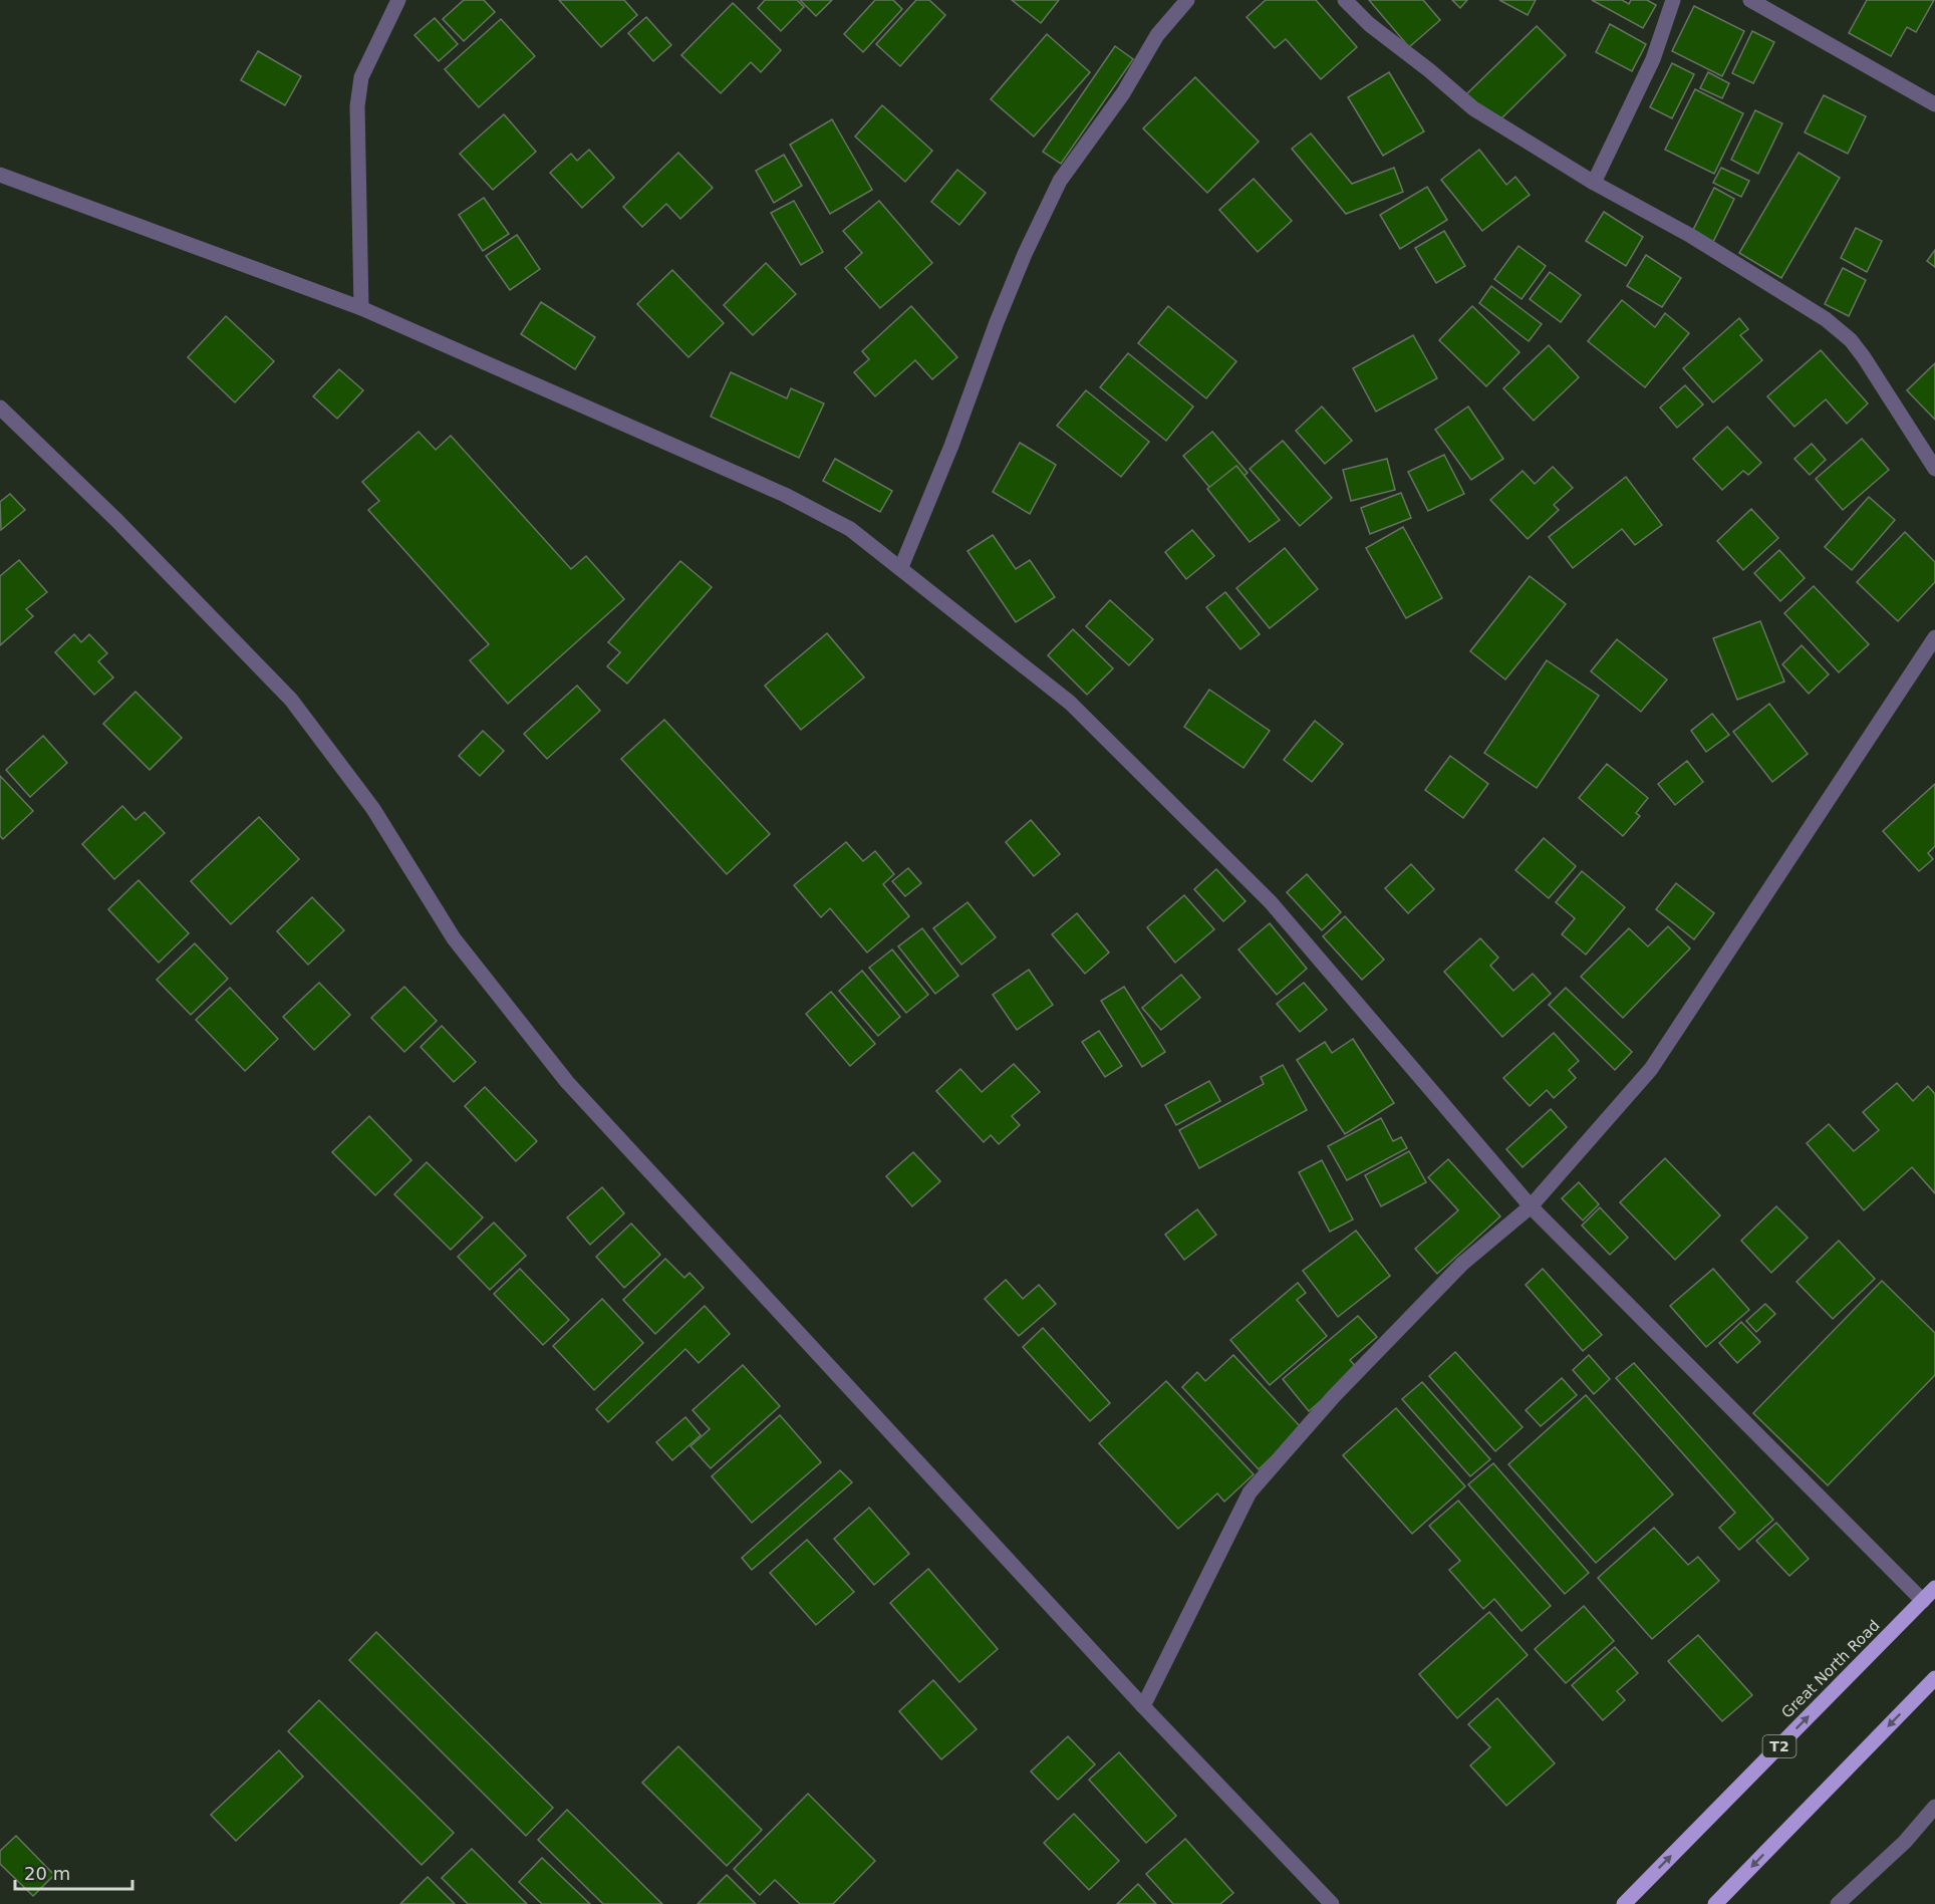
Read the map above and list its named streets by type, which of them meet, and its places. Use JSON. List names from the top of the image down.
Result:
{
  "streets": {
    "main road": ["Great North Road", "T2"]
  },
  "scale_bar": "20 m"
}
